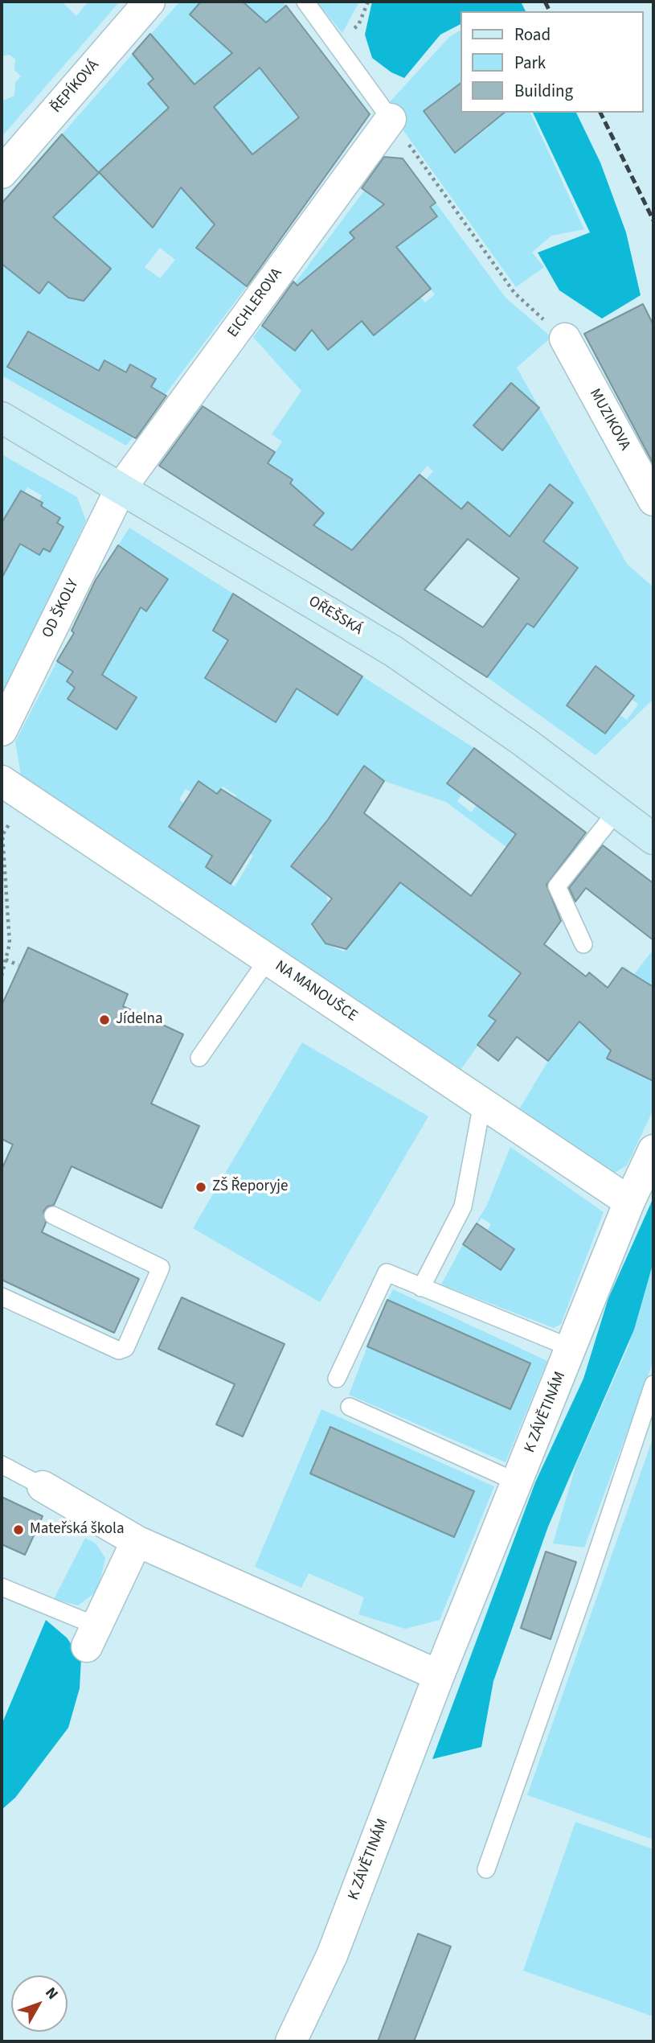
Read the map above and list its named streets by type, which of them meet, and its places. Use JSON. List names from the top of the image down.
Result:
{
  "streets": {
    "street": [
      "ŘEPÍKOVÁ",
      "EICHLEROVA",
      "MUZIKOVA",
      "OD ŠKOLY",
      "OŘEŠSKÁ",
      "NA MANOUŠCE",
      "K ZÁVĚTINÁM"
    ]
  },
  "crossings": [
    ["EICHLEROVA", "OD ŠKOLY"],
    ["EICHLEROVA", "OŘEŠSKÁ"],
    ["OD ŠKOLY", "OŘEŠSKÁ"],
    ["NA MANOUŠCE", "K ZÁVĚTINÁM"]
  ],
  "places": ["Jídelna", "ZŠ Řeporyje", "Mateřská škola"],
  "legend": ["Road", "Park", "Building"],
  "north": "top right"
}
